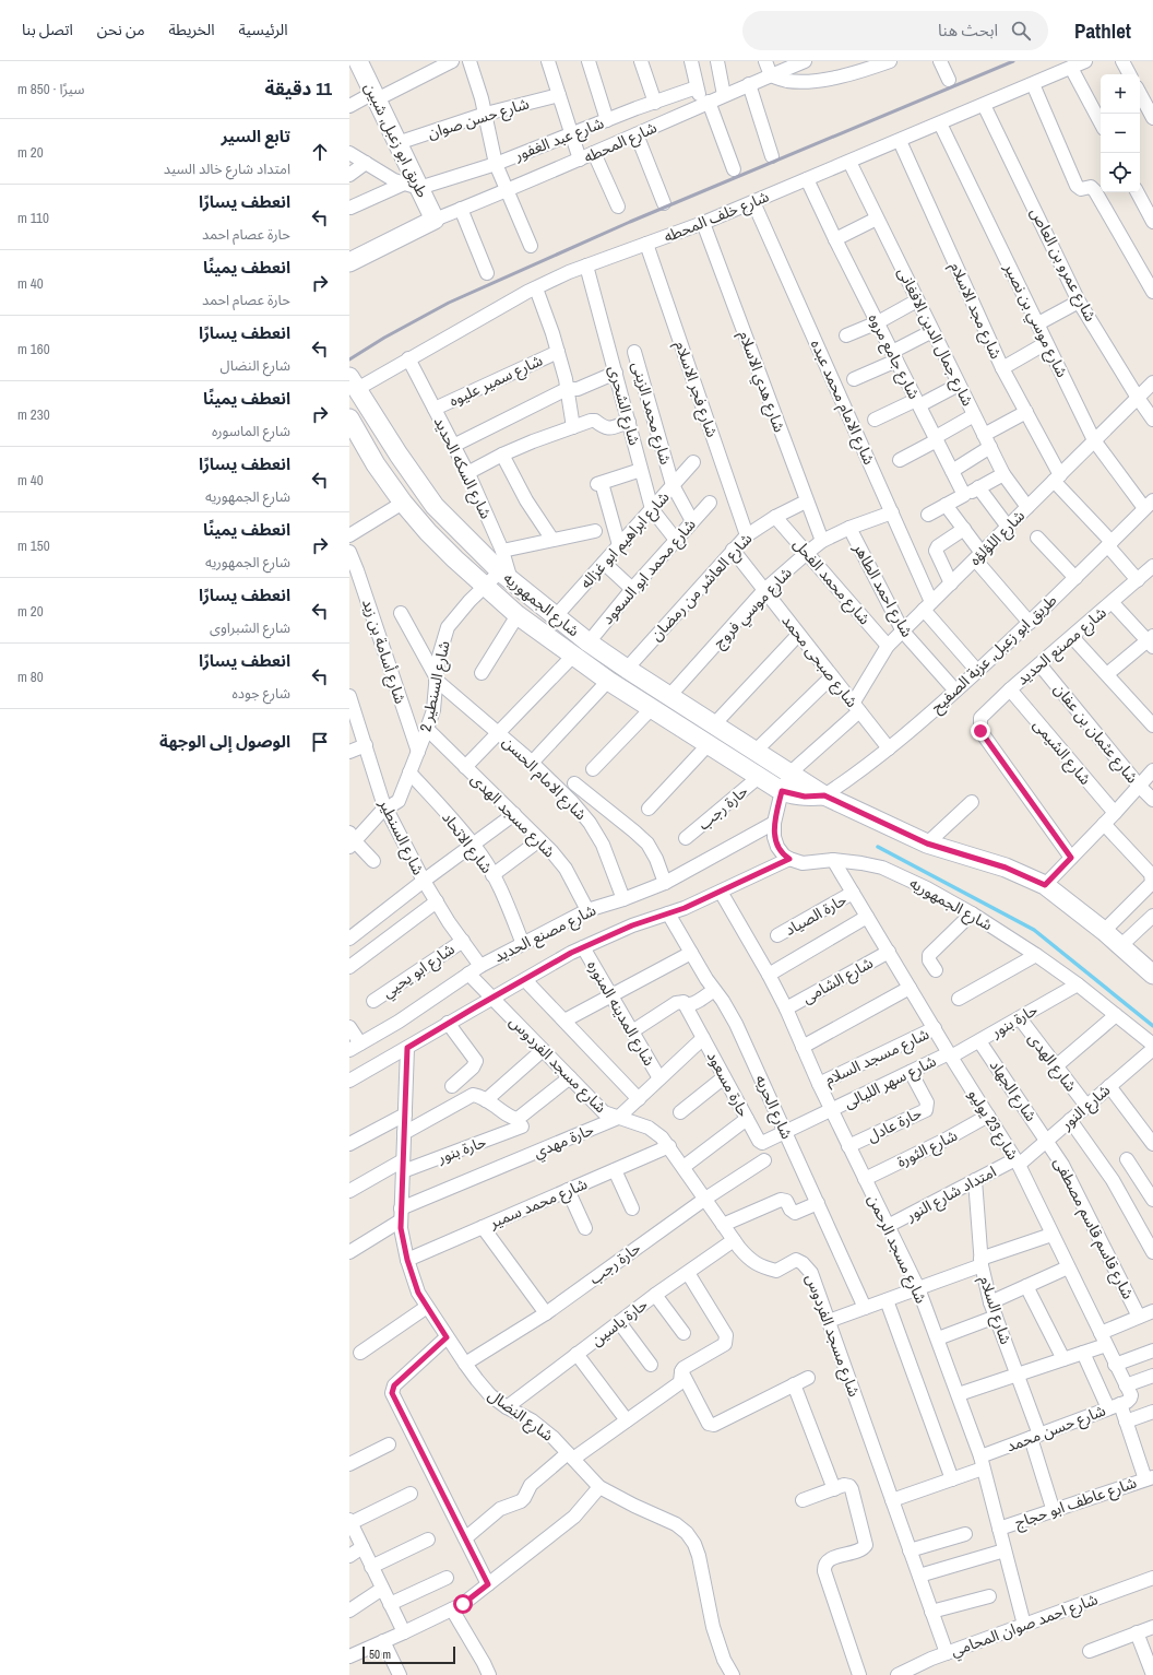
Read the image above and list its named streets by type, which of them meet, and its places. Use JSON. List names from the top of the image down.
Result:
{
  "streets": {
    "main road": ["طريق ابو زعبل, شبين", "شارع الجمهوريه"],
    "street": [
      "شارع حسن صوان",
      "شارع عبد الغفور",
      "شارع المحطه",
      "شارع خلف المحطه",
      "شارع عمرو بن العاص",
      "شارع مجد الاسلام",
      "شارع موسي بن نصير",
      "شارع جمال الدين الافغانى",
      "شارع جامع مروه",
      "شارع سمير عليوه",
      "شارع هدي الاسلام",
      "شارع فجر الاسلام",
      "شارع الامام محمد عبده",
      "شارع الشحرى",
      "شارع محمد الزينى",
      "شارع السكه الحديد",
      "شارع اللؤلؤه",
      "شارع ابراهيم ابو غزاله",
      "شارع محمد ابو السعود",
      "شارع محمد الفحل",
      "شارع العاشر من رمضان",
      "شارع احمد الطاهر",
      "شارع موسي فروج",
      "شارع مصنع الحديد",
      "شارع أسامة بن زيد",
      "طريق ابو زعبل, عزبة الصفيح",
      "شارع صبحى محمد",
      "شارع السنطير 2",
      "شارع عثمان بن عفان",
      "شارع الشيمى",
      "شارع الامام الحسن",
      "حارة رجب",
      "شارع مسجد الهدى",
      "شارع السنطير",
      "شارع الاتحاد",
      "حارة الصياد",
      "شارع ابو يحيي",
      "شارع الشامى",
      "شارع المدينه المنوره",
      "حارة بنور",
      "شارع مسجد السلام",
      "شارع الهدى",
      "شارع مسجد الفردوس",
      "شارع سهر الليالى",
      "حارة مسعود",
      "شارع الجهاد",
      "شارع الحريه",
      "شارع النور",
      "حارة عادل",
      "شارع 23 يوليو",
      "حارة مهدي",
      "شارع الثورة",
      "امتداد شارع النور",
      "شارع محمد سمير",
      "شارع قاسم قاسم مصطفى",
      "شارع مسجد الرحمن",
      "شارع السلام",
      "حارة ياسين",
      "شارع النضال",
      "شارع حسن محمد",
      "شارع عاطف ابو حجاج",
      "شارع احمد صوان المحامي"
    ]
  },
  "crossings": [
    ["شارع حسن صوان", "طريق ابو زعبل, شبين"],
    ["شارع عبد الغفور", "طريق ابو زعبل, شبين"],
    ["طريق ابو زعبل, شبين", "شارع المحطه"],
    ["شارع خلف المحطه", "شارع عمرو بن العاص"],
    ["شارع خلف المحطه", "شارع مجد الاسلام"],
    ["شارع خلف المحطه", "شارع موسي بن نصير"],
    ["شارع خلف المحطه", "شارع جمال الدين الافغانى"],
    ["شارع خلف المحطه", "شارع جامع مروه"],
    ["شارع خلف المحطه", "شارع هدي الاسلام"],
    ["شارع خلف المحطه", "شارع فجر الاسلام"],
    ["شارع خلف المحطه", "شارع الامام محمد عبده"],
    ["شارع خلف المحطه", "شارع الشحرى"],
    ["شارع خلف المحطه", "شارع السكه الحديد"],
    ["شارع خلف المحطه", "شارع الجمهوريه"],
    ["شارع عمرو بن العاص", "شارع اللؤلؤه"],
    ["شارع مجد الاسلام", "شارع اللؤلؤه"],
    ["شارع مجد الاسلام", "شارع مصنع الحديد"],
    ["شارع مجد الاسلام", "طريق ابو زعبل, عزبة الصفيح"],
    ["شارع موسي بن نصير", "شارع اللؤلؤه"],
    ["شارع موسي بن نصير", "طريق ابو زعبل, عزبة الصفيح"],
    ["شارع جمال الدين الافغانى", "شارع اللؤلؤه"],
    ["شارع سمير عليوه", "شارع السكه الحديد"],
    ["شارع هدي الاسلام", "شارع العاشر من رمضان"],
    ["شارع هدي الاسلام", "شارع موسي فروج"],
    ["شارع فجر الاسلام", "شارع العاشر من رمضان"],
    ["شارع الامام محمد عبده", "شارع اللؤلؤه"],
    ["شارع الامام محمد عبده", "شارع موسي فروج"],
    ["شارع الامام محمد عبده", "طريق ابو زعبل, عزبة الصفيح"],
    ["شارع الشحرى", "شارع ابراهيم ابو غزاله"],
    ["شارع الشحرى", "شارع محمد ابو السعود"],
    ["شارع محمد الزينى", "شارع ابراهيم ابو غزاله"],
    ["شارع محمد الزينى", "شارع محمد ابو السعود"],
    ["شارع السكه الحديد", "شارع الجمهوريه"],
    ["شارع السكه الحديد", "شارع السنطير 2"],
    ["شارع اللؤلؤه", "شارع محمد الفحل"],
    ["شارع اللؤلؤه", "شارع احمد الطاهر"],
    ["شارع اللؤلؤه", "شارع صبحى محمد"],
    ["شارع ابراهيم ابو غزاله", "شارع الجمهوريه"],
    ["شارع محمد ابو السعود", "شارع الجمهوريه"],
    ["شارع محمد الفحل", "شارع العاشر من رمضان"],
    ["شارع محمد الفحل", "شارع موسي فروج"],
    ["شارع العاشر من رمضان", "شارع الجمهوريه"],
    ["شارع العاشر من رمضان", "شارع صبحى محمد"],
    ["شارع احمد الطاهر", "شارع موسي فروج"],
    ["شارع احمد الطاهر", "طريق ابو زعبل, عزبة الصفيح"],
    ["شارع الجمهوريه", "شارع موسي فروج"],
    ["شارع الجمهوريه", "طريق ابو زعبل, عزبة الصفيح"],
    ["شارع الجمهوريه", "شارع صبحى محمد"],
    ["شارع الجمهوريه", "شارع السنطير 2"],
    ["شارع الجمهوريه", "حارة رجب"],
    ["شارع الجمهوريه", "حارة بنور"],
    ["شارع الجمهوريه", "شارع 23 يوليو"],
    ["شارع موسي فروج", "شارع صبحى محمد"],
    ["شارع مصنع الحديد", "شارع عثمان بن عفان"],
    ["شارع مصنع الحديد", "شارع الشيمى"],
    ["شارع مصنع الحديد", "شارع الامام الحسن"],
    ["شارع مصنع الحديد", "شارع مسجد الهدى"],
    ["شارع مصنع الحديد", "شارع السنطير"],
    ["شارع مصنع الحديد", "شارع الاتحاد"],
    ["شارع مصنع الحديد", "شارع مسجد الفردوس"],
    ["شارع أسامة بن زيد", "شارع السنطير 2"],
    ["طريق ابو زعبل, عزبة الصفيح", "شارع صبحى محمد"],
    ["شارع السنطير 2", "شارع الامام الحسن"],
    ["شارع السنطير 2", "شارع مسجد الهدى"],
    ["شارع السنطير 2", "شارع السنطير"],
    ["شارع السنطير 2", "شارع الاتحاد"],
    ["حارة رجب", "شارع مسجد الفردوس"],
    ["حارة رجب", "شارع النضال"],
    ["شارع السنطير", "شارع ابو يحيي"],
    ["حارة الصياد", "شارع 23 يوليو"],
    ["شارع الشامى", "شارع 23 يوليو"],
    ["شارع الشامى", "شارع مسجد الرحمن"],
    ["شارع المدينه المنوره", "حارة مهدي"],
    ["حارة بنور", "شارع الهدى"],
    ["حارة بنور", "شارع سهر الليالى"],
    ["حارة بنور", "شارع الجهاد"],
    ["حارة بنور", "شارع 23 يوليو"],
    ["حارة بنور", "شارع النضال"],
    ["شارع مسجد السلام", "شارع 23 يوليو"],
    ["شارع مسجد السلام", "شارع مسجد الرحمن"],
    ["شارع الهدى", "شارع النور"],
    ["شارع مسجد الفردوس", "حارة مهدي"],
    ["شارع مسجد الفردوس", "شارع محمد سمير"],
    ["شارع مسجد الفردوس", "حارة ياسين"],
    ["شارع مسجد الفردوس", "شارع حسن محمد"],
    ["شارع مسجد الفردوس", "شارع احمد صوان المحامي"],
    ["شارع سهر الليالى", "حارة مسعود"],
    ["شارع سهر الليالى", "شارع الحريه"],
    ["شارع سهر الليالى", "حارة عادل"],
    ["شارع سهر الليالى", "شارع 23 يوليو"],
    ["شارع سهر الليالى", "شارع مسجد الرحمن"],
    ["حارة مسعود", "شارع الحريه"],
    ["حارة مسعود", "حارة مهدي"],
    ["شارع الجهاد", "شارع النور"],
    ["شارع الجهاد", "شارع قاسم قاسم مصطفى"],
    ["شارع النور", "شارع 23 يوليو"],
    ["شارع النور", "امتداد شارع النور"],
    ["شارع النور", "شارع قاسم قاسم مصطفى"],
    ["حارة عادل", "شارع مسجد الرحمن"],
    ["شارع 23 يوليو", "شارع الثورة"],
    ["شارع 23 يوليو", "امتداد شارع النور"],
    ["شارع 23 يوليو", "شارع حسن محمد"],
    ["حارة مهدي", "شارع النضال"],
    ["شارع الثورة", "شارع مسجد الرحمن"],
    ["امتداد شارع النور", "شارع مسجد الرحمن"],
    ["امتداد شارع النور", "شارع السلام"],
    ["شارع محمد سمير", "شارع النضال"],
    ["شارع مسجد الرحمن", "شارع حسن محمد"],
    ["شارع مسجد الرحمن", "شارع عاطف ابو حجاج"],
    ["شارع مسجد الرحمن", "شارع احمد صوان المحامي"],
    ["شارع السلام", "شارع حسن محمد"],
    ["حارة ياسين", "شارع النضال"]
  ],
  "scale_bar": "50 m",
  "page": {
    "header": "Pathlet",
    "search": "ابحث هنا",
    "nav": [
      "الرئيسية",
      "الخريطة",
      "من نحن",
      "اتصل بنا"
    ],
    "heading": ["11 دقيقة", "سيرًا · 850 m"],
    "map_buttons": ["+", "−"],
    "list": [
      ["تابع السير", "امتداد شارع خالد السيد", "20 m"],
      ["انعطف يسارًا", "حارة عصام احمد", "110 m"],
      ["انعطف يمينًا", "حارة عصام احمد", "40 m"],
      ["انعطف يسارًا", "شارع النضال", "160 m"],
      ["انعطف يمينًا", "شارع الماسوره", "230 m"],
      ["انعطف يسارًا", "شارع الجمهوريه", "40 m"],
      ["انعطف يمينًا", "شارع الجمهوريه", "150 m"],
      ["انعطف يسارًا", "شارع الشبراوى", "20 m"],
      ["انعطف يسارًا", "شارع جوده", "80 m"],
      "الوصول إلى الوجهة"
    ],
    "scale": "50 m"
  }
}
